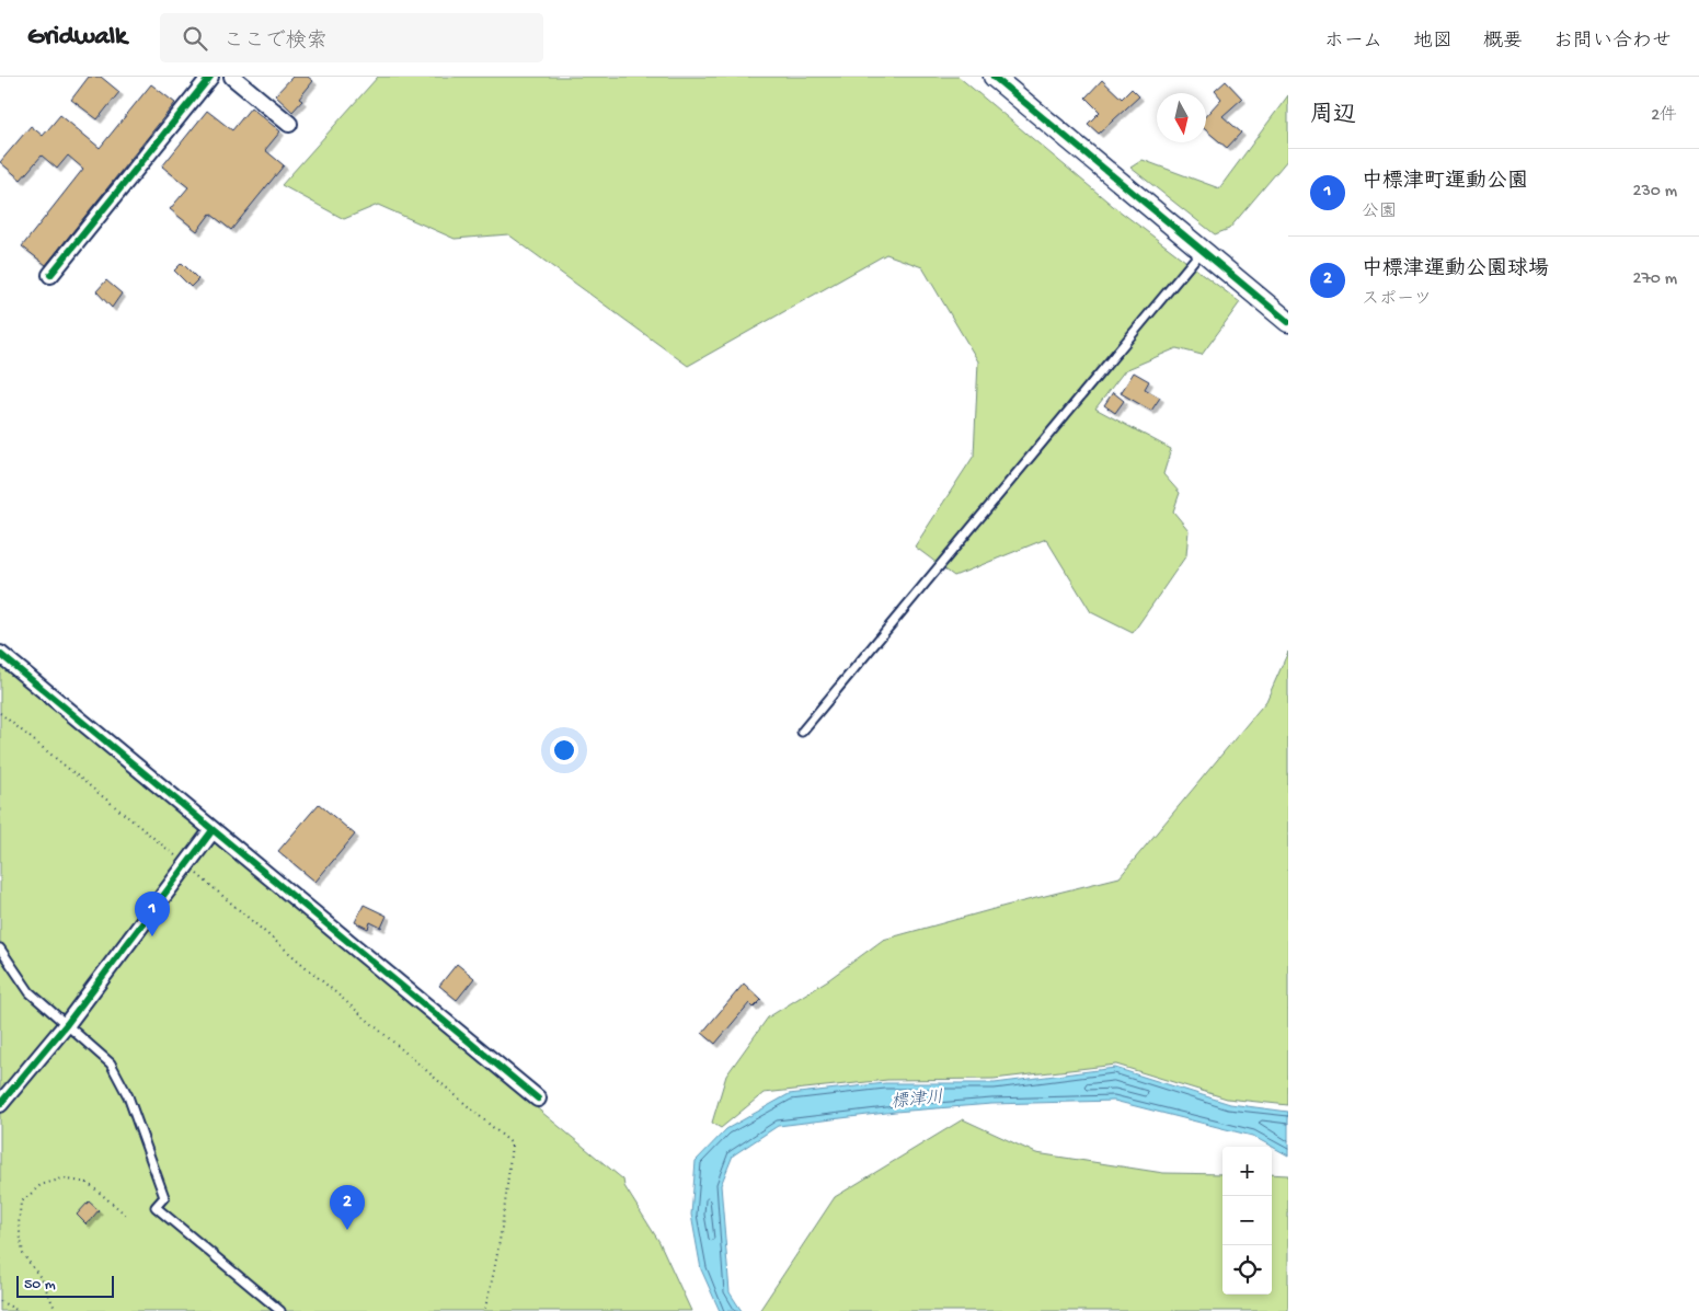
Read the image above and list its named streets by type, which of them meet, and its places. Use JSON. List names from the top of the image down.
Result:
{
  "water": ["標津川"],
  "scale_bar": "50 m",
  "north": "bottom",
  "page": {
    "header": "Gridwalk",
    "search": "ここで検索",
    "nav": [
      "ホーム",
      "地図",
      "概要",
      "お問い合わせ"
    ],
    "heading": ["周辺", "2件"],
    "list": [
      {
        "mark": "1",
        "name": "中標津町運動公園",
        "note": "公園",
        "value": "230 m"
      },
      {
        "mark": "2",
        "name": "中標津運動公園球場",
        "note": "スポーツ",
        "value": "270 m"
      }
    ],
    "pins": ["1", "2"],
    "map_buttons": ["+", "−"],
    "scale": "50 m"
  }
}
